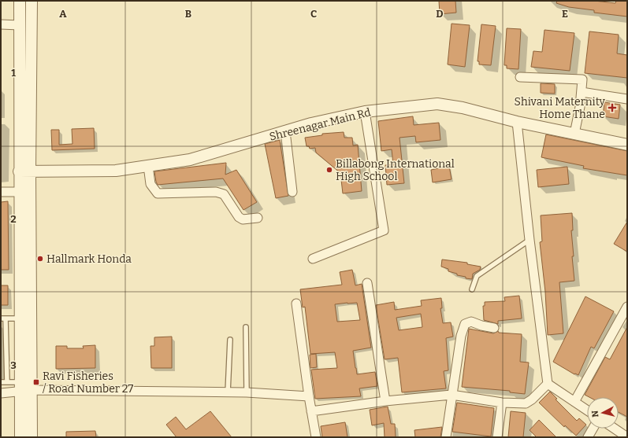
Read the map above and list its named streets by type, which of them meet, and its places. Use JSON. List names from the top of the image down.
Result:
{
  "streets": {
    "street": ["Shreenagar Main Rd"]
  },
  "places": {
    "health": ["Shivani Maternity Home Thane"],
    "other": ["Billabong International High School", "Hallmark Honda"],
    "transit": ["Ravi Fisheries / Road Number 27"]
  },
  "north": "left",
  "grid": {
    "columns": [
      "A",
      "B",
      "C",
      "D",
      "E"
    ],
    "rows": ["1", "2", "3"]
  }
}
